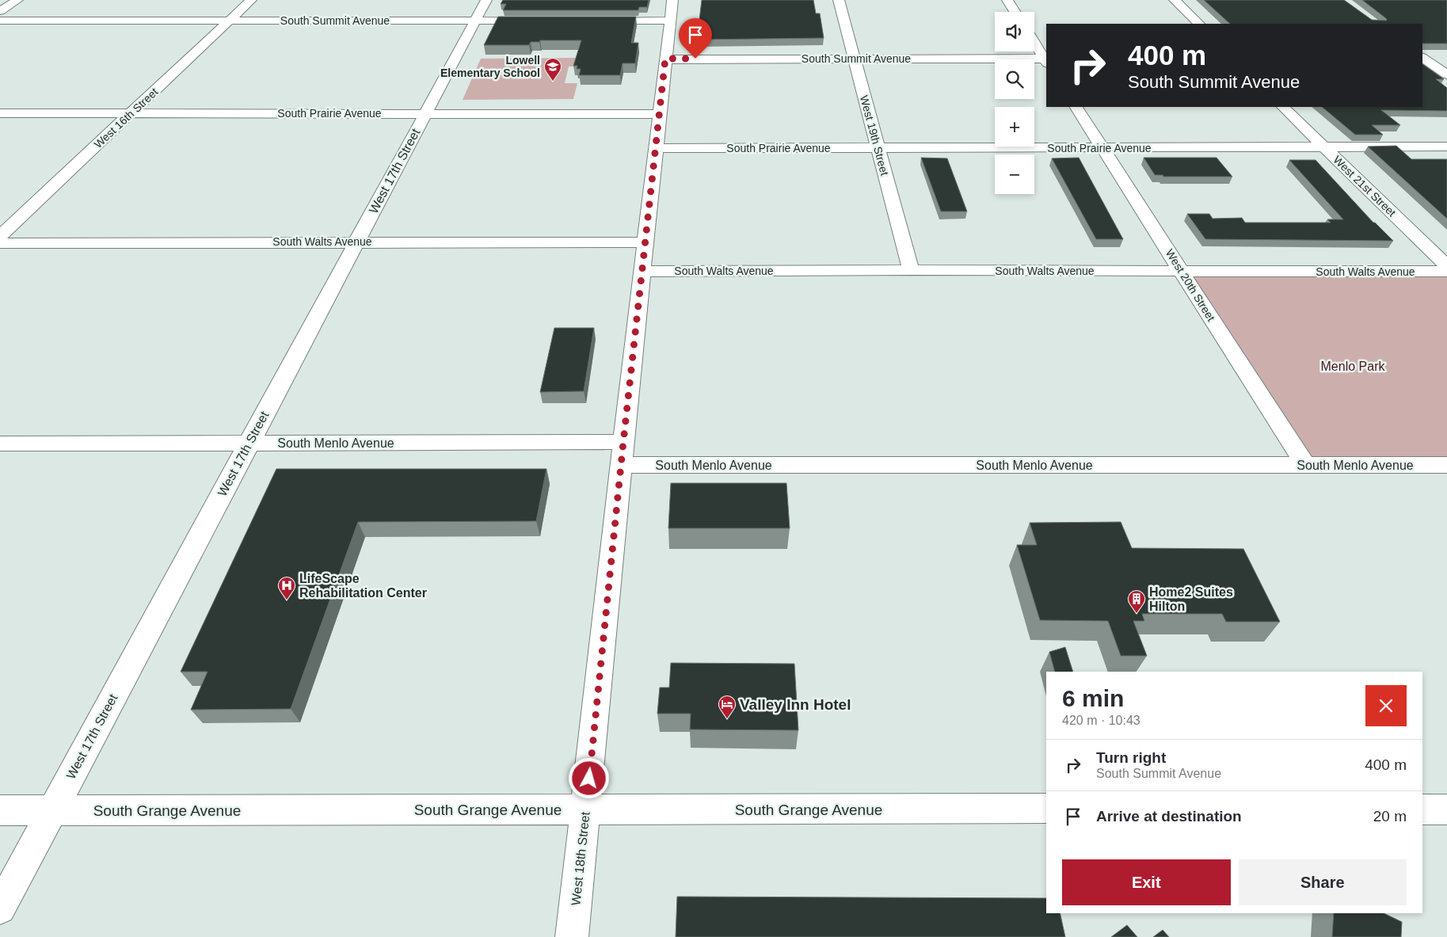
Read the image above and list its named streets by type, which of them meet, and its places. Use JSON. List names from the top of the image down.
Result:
{
  "streets": {
    "street": [
      "South Summit Avenue",
      "South Prairie Avenue",
      "West 16th Street",
      "West 19th Street",
      "West 17th Street",
      "West 21st Street",
      "South Walts Avenue",
      "West 20th Street",
      "South Menlo Avenue",
      "South Grange Avenue",
      "West 18th Street"
    ]
  },
  "crossings": [
    ["South Summit Avenue", "West 16th Street"],
    ["South Summit Avenue", "West 19th Street"],
    ["South Summit Avenue", "West 17th Street"],
    ["South Summit Avenue", "West 18th Street"],
    ["South Prairie Avenue", "West 16th Street"],
    ["South Prairie Avenue", "West 19th Street"],
    ["South Prairie Avenue", "West 17th Street"],
    ["South Prairie Avenue", "West 21st Street"],
    ["South Prairie Avenue", "West 20th Street"],
    ["South Prairie Avenue", "West 18th Street"],
    ["West 19th Street", "South Walts Avenue"],
    ["West 17th Street", "South Walts Avenue"],
    ["West 17th Street", "South Menlo Avenue"],
    ["West 17th Street", "South Grange Avenue"],
    ["South Walts Avenue", "West 20th Street"],
    ["South Walts Avenue", "West 18th Street"],
    ["West 20th Street", "South Menlo Avenue"],
    ["South Menlo Avenue", "West 18th Street"],
    ["South Grange Avenue", "West 18th Street"]
  ],
  "parks": ["Menlo Park"],
  "places": {
    "school or university": ["Lowell Elementary School"],
    "hospital": ["LifeScape Rehabilitation Center"],
    "building": ["Home2 Suites Hilton"],
    "hotel": ["Valley Inn Hotel"]
  },
  "page": {
    "map_buttons": ["+", "−"],
    "turn": ["400 m", "South Summit Avenue"],
    "heading": ["6 min", "420 m · 10:43"],
    "list": [
      {
        "name": "Turn right",
        "note": "South Summit Avenue",
        "value": "400 m"
      },
      {
        "name": "Arrive at destination",
        "value": "20 m"
      }
    ],
    "buttons": ["Exit", "Share"]
  }
}
